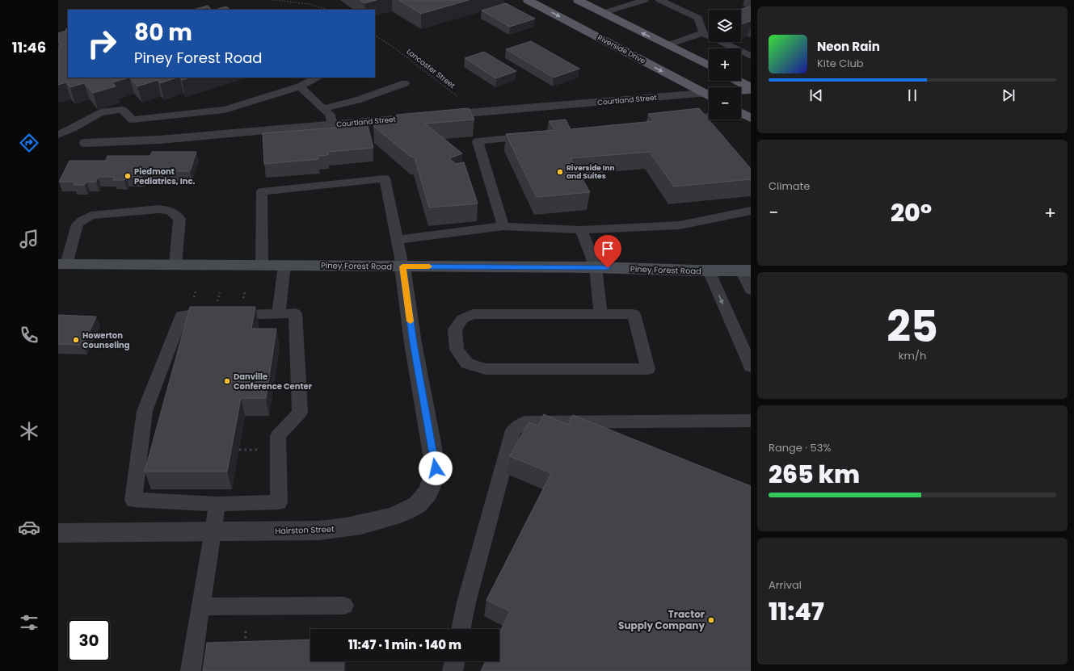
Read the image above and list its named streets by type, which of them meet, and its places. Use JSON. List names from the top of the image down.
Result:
{
  "streets": {
    "main road": ["Riverside Drive", "Piney Forest Road"],
    "street": ["Courtland Street", "Hairston Street"],
    "path": ["Lancaster Street"]
  },
  "crossings": [
    ["Lancaster Street", "Courtland Street"],
    ["Piney Forest Road", "Hairston Street"]
  ],
  "places": [
    "Riverside Inn and Suites",
    "Piedmont Pediatrics, Inc.",
    "Howerton Counseling",
    "Danville Conference Center",
    "Tractor Supply Company"
  ],
  "page": {
    "tabs": "11:46",
    "map_buttons": ["+", "−"],
    "turn": ["80 m", "Piney Forest Road"],
    "song": ["Neon Rain", "Kite Club"],
    "tile": [
      "Climate",
      ["25", "km/h"],
      ["Range · 53%", "265 km"],
      ["Arrival", "11:47"]
    ],
    "heat": ["−", "20°", "+"],
    "limit": "30",
    "trip": "11:47 · 1 min · 140 m"
  }
}
